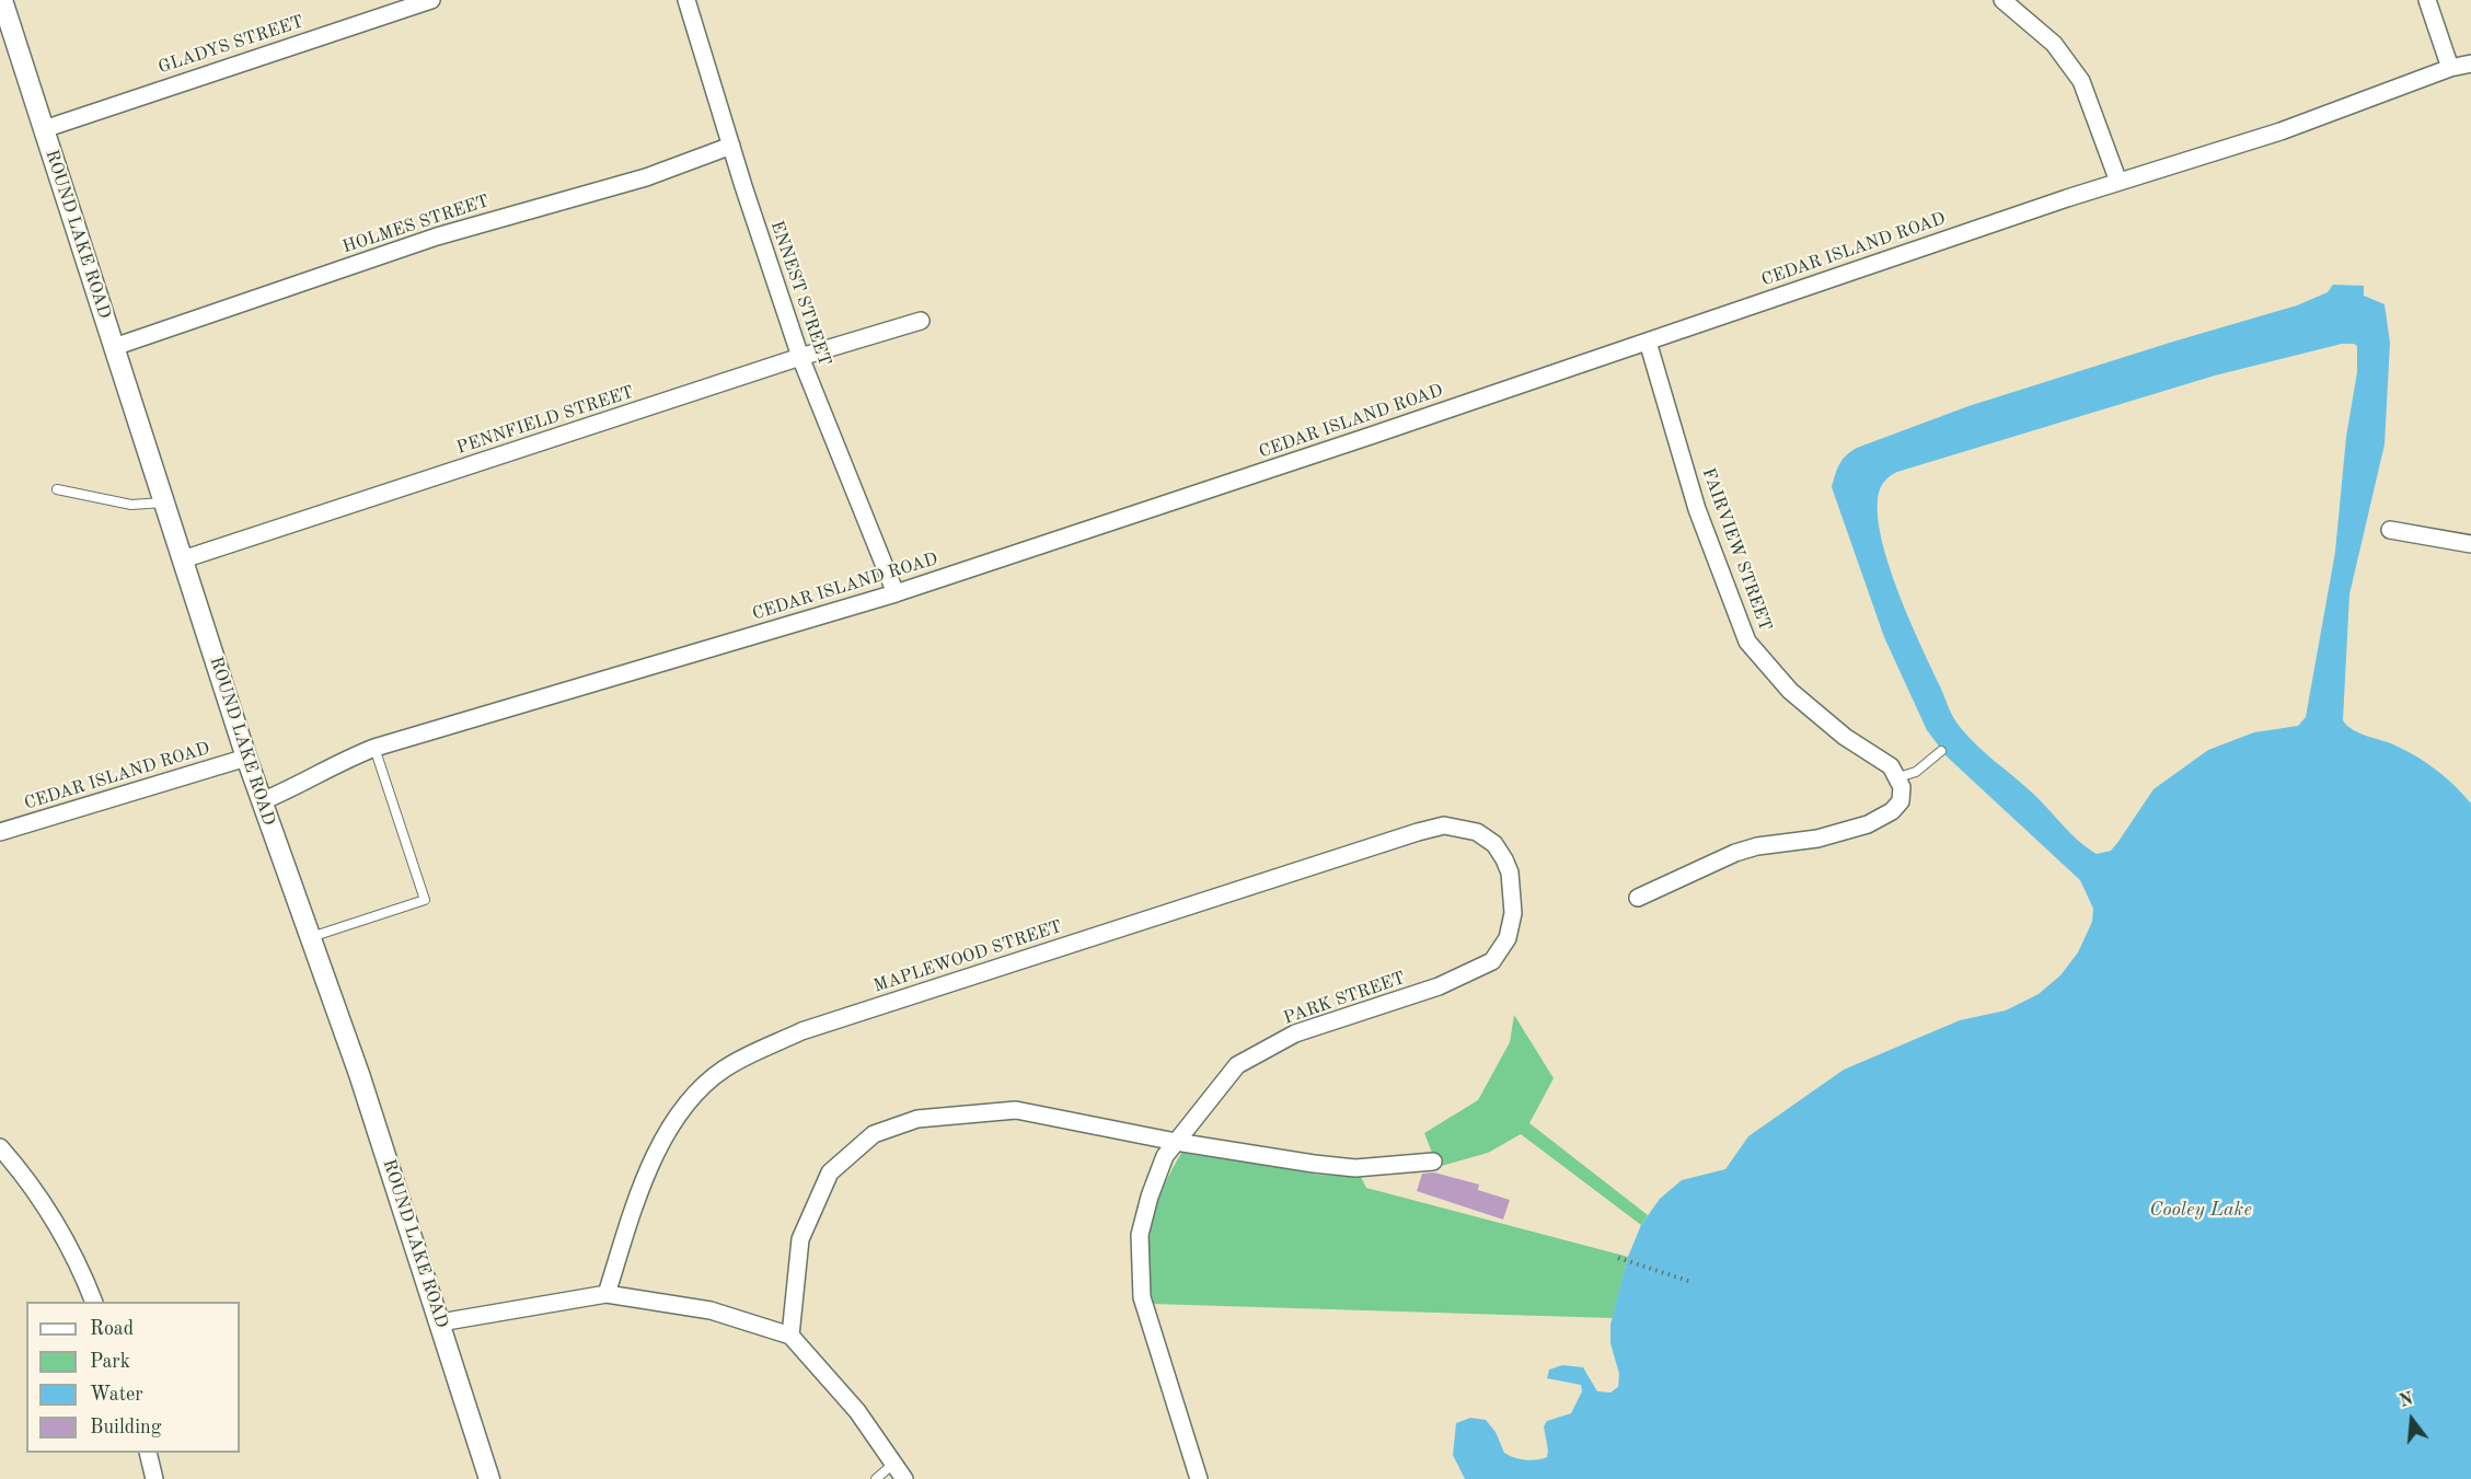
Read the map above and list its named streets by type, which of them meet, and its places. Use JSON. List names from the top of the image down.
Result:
{
  "streets": {
    "street": [
      "GLADYS STREET",
      "HOLMES STREET",
      "ROUND LAKE ROAD",
      "CEDAR ISLAND ROAD",
      "ENNEST STREET",
      "PENNFIELD STREET",
      "FAIRVIEW STREET",
      "MAPLEWOOD STREET",
      "PARK STREET"
    ]
  },
  "crossings": [
    ["GLADYS STREET", "ROUND LAKE ROAD"],
    ["HOLMES STREET", "ROUND LAKE ROAD"],
    ["HOLMES STREET", "ENNEST STREET"],
    ["ROUND LAKE ROAD", "CEDAR ISLAND ROAD"],
    ["ROUND LAKE ROAD", "PENNFIELD STREET"],
    ["CEDAR ISLAND ROAD", "ENNEST STREET"],
    ["CEDAR ISLAND ROAD", "FAIRVIEW STREET"],
    ["ENNEST STREET", "PENNFIELD STREET"],
    ["MAPLEWOOD STREET", "PARK STREET"]
  ],
  "water": ["Cooley Lake"],
  "legend": [
    "Road",
    "Park",
    "Water",
    "Building"
  ],
  "north": "top"
}
